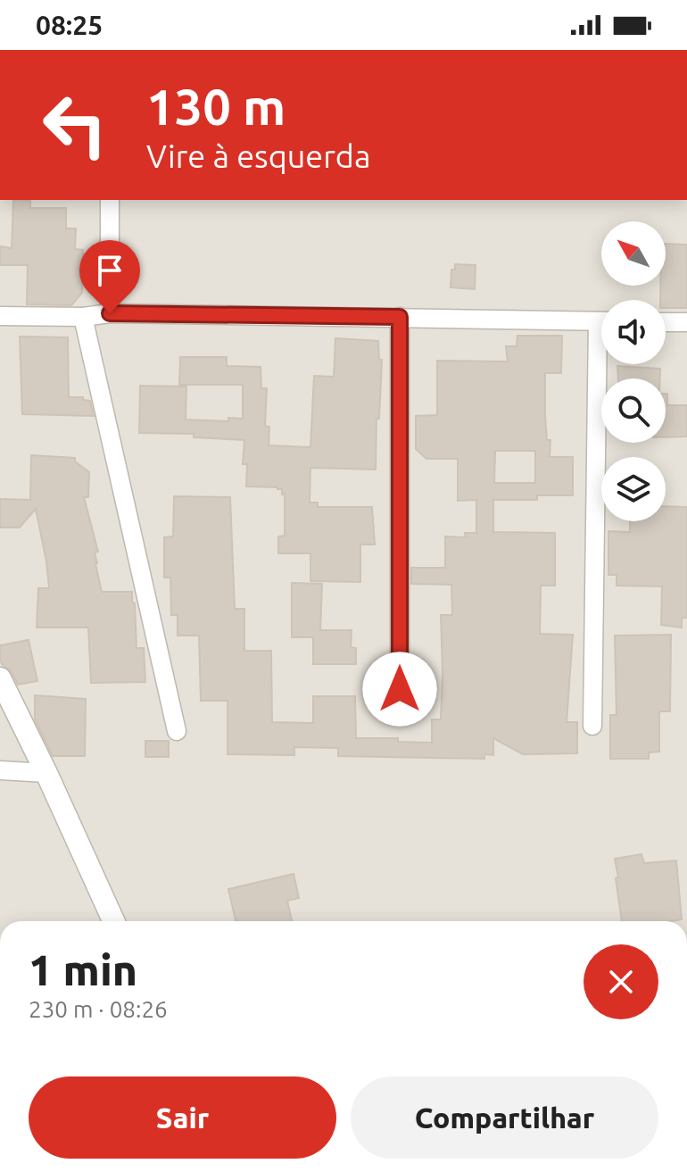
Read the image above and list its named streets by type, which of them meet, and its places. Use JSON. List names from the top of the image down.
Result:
{
  "north": "top left",
  "page": {
    "status": "08:25",
    "turn": ["130 m", "Vire à esquerda"],
    "heading": ["1 min", "230 m · 08:26"],
    "buttons": ["Sair", "Compartilhar"]
  }
}
